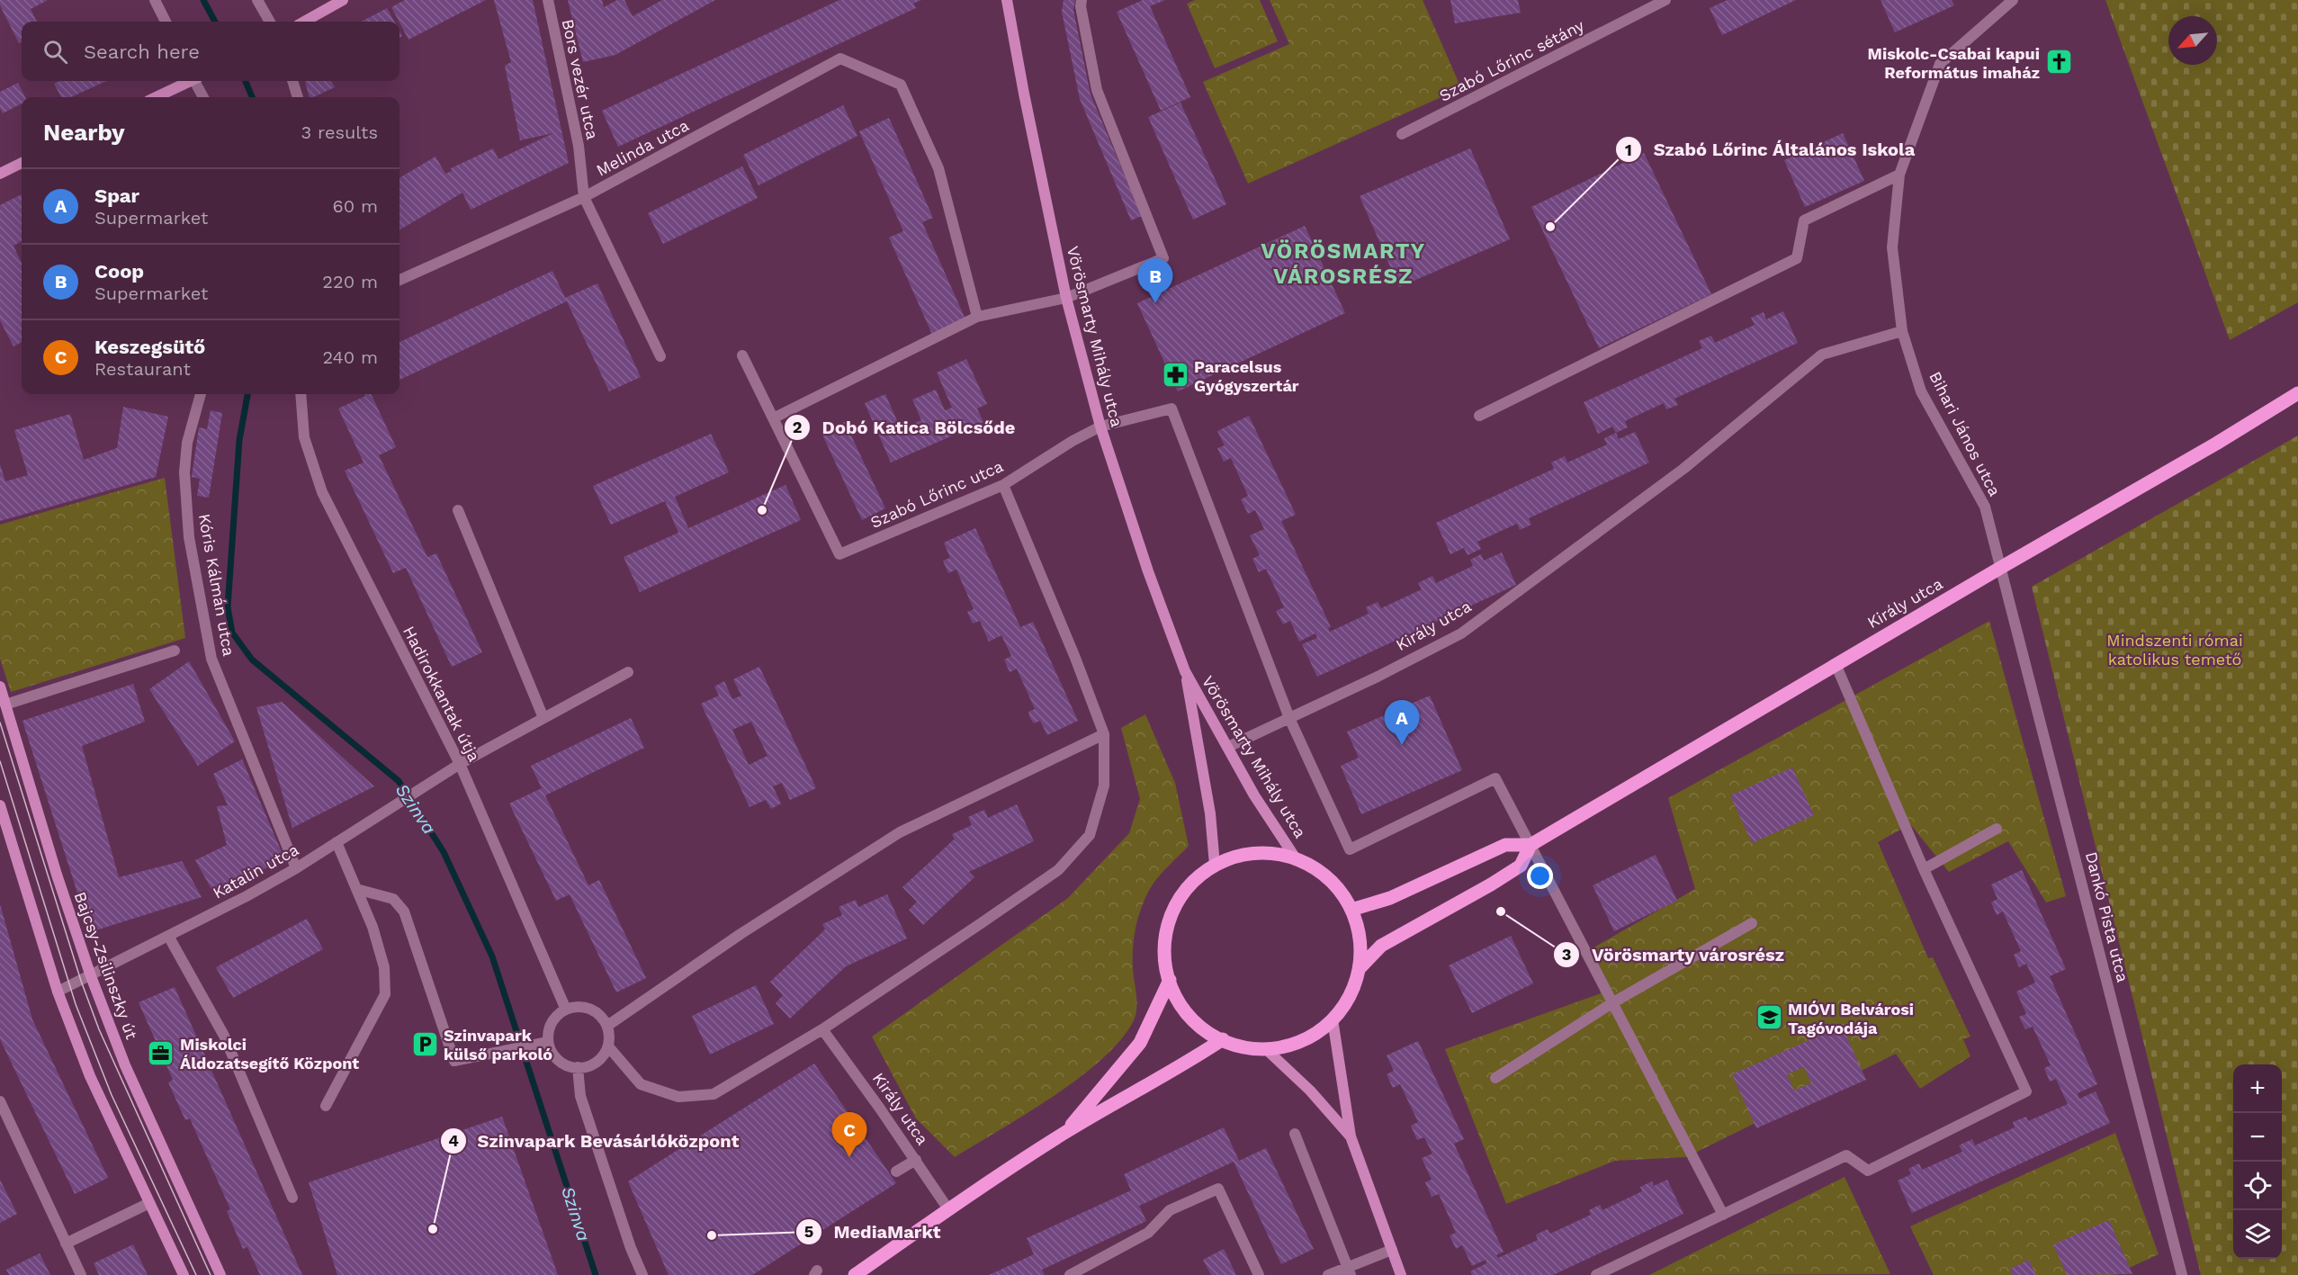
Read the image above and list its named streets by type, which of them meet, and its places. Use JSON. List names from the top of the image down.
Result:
{
  "streets": {
    "main road": ["Király utca"],
    "street": [
      "Szabó Lőrinc sétány",
      "Bors vezér utca",
      "Melinda utca",
      "Vörösmarty Mihály utca",
      "Bihari János utca",
      "Szabó Lőrinc utca",
      "Kóris Kálmán utca",
      "Hadirokkantak útja",
      "Katalin utca",
      "Dankó Pista utca",
      "Bajcsy-Zsilinszky út"
    ]
  },
  "crossings": [
    ["Bors vezér utca", "Melinda utca"],
    ["Vörösmarty Mihály utca", "Szabó Lőrinc utca"],
    ["Vörösmarty Mihály utca", "Király utca"],
    ["Bihari János utca", "Király utca"],
    ["Bihari János utca", "Dankó Pista utca"],
    ["Szabó Lőrinc utca", "Király utca"],
    ["Kóris Kálmán utca", "Katalin utca"],
    ["Király utca", "Dankó Pista utca"],
    ["Hadirokkantak útja", "Katalin utca"],
    ["Katalin utca", "Bajcsy-Zsilinszky út"]
  ],
  "districts": ["VÖRÖSMARTY VÁROSRÉSZ"],
  "water": ["Szinva"],
  "parks": ["Mindszenti római katolikus temető"],
  "places": {
    "church": ["Miskolc-Csabai kapui Református imaház"],
    "other": [
      "Szabó Lőrinc Általános Iskola",
      "Dobó Katica Bölcsőde",
      "Vörösmarty városrész",
      "Szinvapark Bevásárlóközpont",
      "MediaMarkt"
    ],
    "pharmacy": ["Paracelsus Gyógyszertár"],
    "school or university": ["MIÓVI Belvárosi Tagóvodája"],
    "parking": ["Szinvapark külső parkoló"],
    "office": ["Miskolci Áldozatsegítő Központ"]
  },
  "north": "bottom left",
  "page": {
    "search": "Search here",
    "heading": ["Nearby", "3 results"],
    "list": [
      {
        "mark": "A",
        "name": "Spar",
        "note": "Supermarket",
        "value": "60 m"
      },
      {
        "mark": "B",
        "name": "Coop",
        "note": "Supermarket",
        "value": "220 m"
      },
      {
        "mark": "C",
        "name": "Keszegsütő",
        "note": "Restaurant",
        "value": "240 m"
      }
    ],
    "pins": ["B", "A", "C"],
    "map_buttons": ["+", "−"]
  }
}
